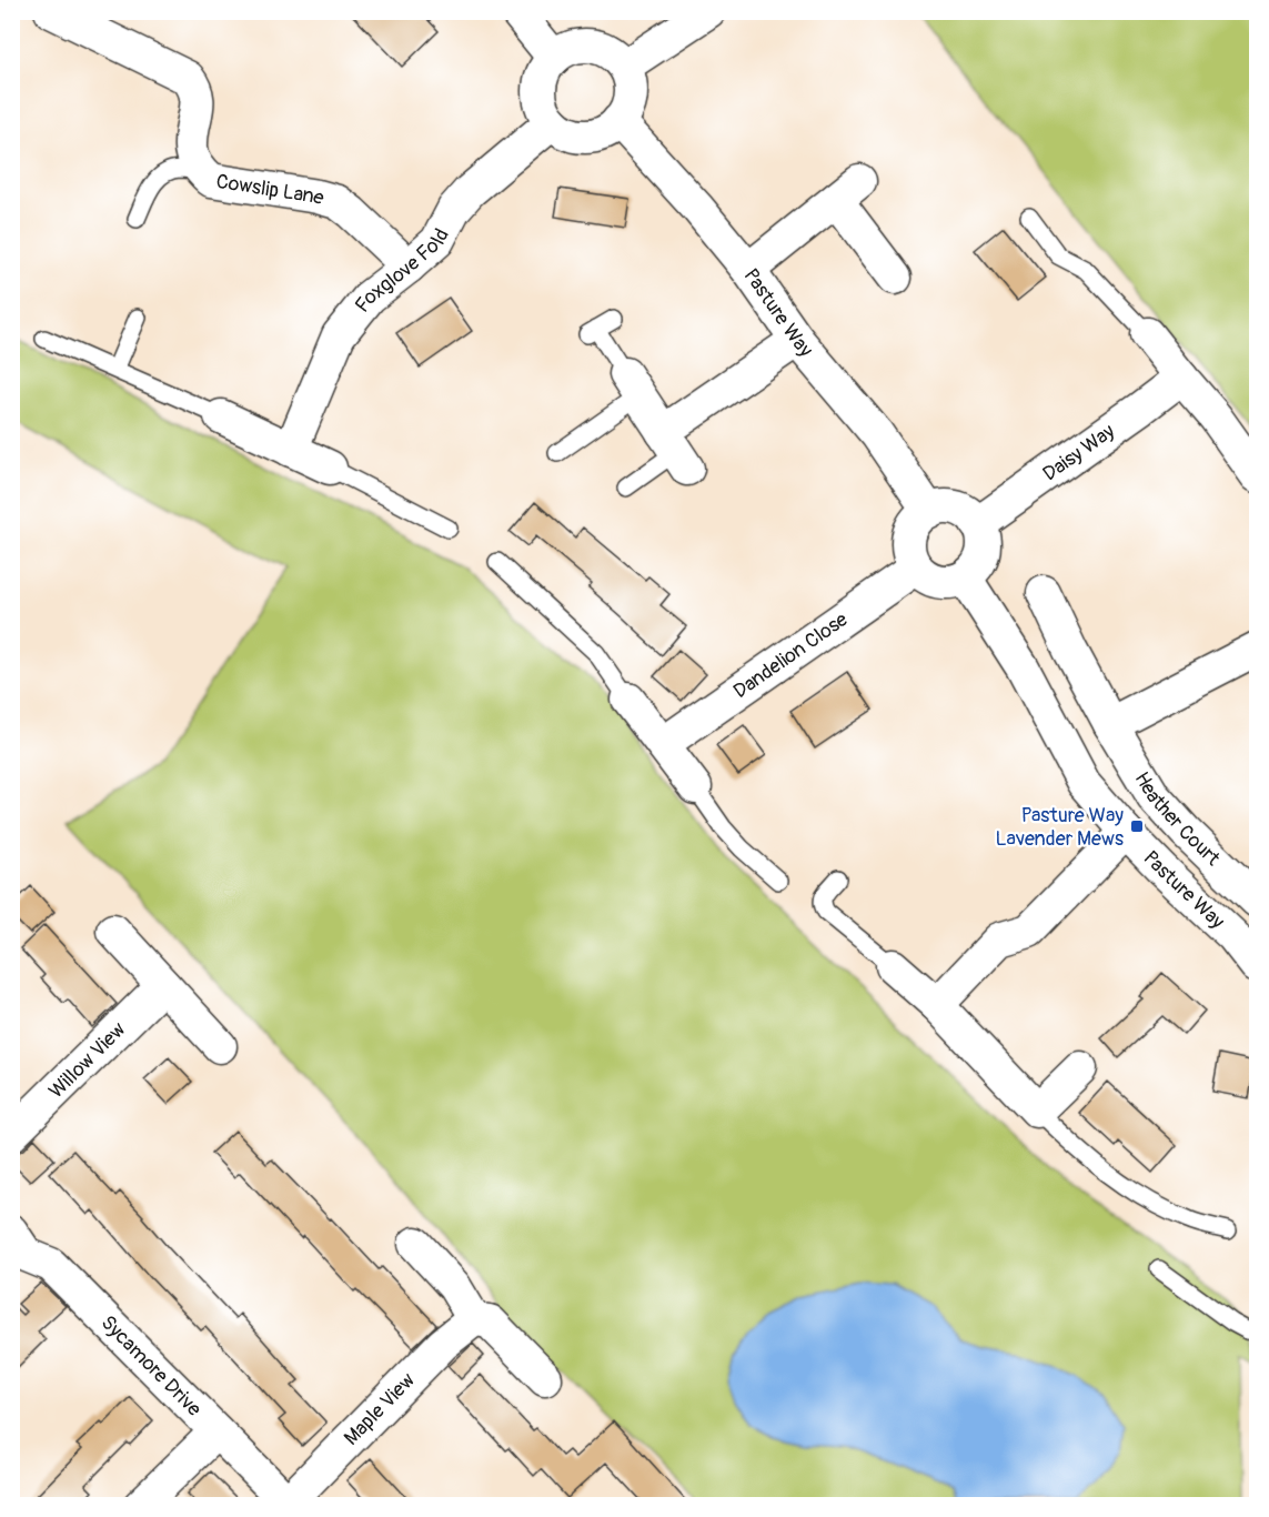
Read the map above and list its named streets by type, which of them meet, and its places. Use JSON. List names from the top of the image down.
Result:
{
  "streets": {
    "street": [
      "Cowslip Lane",
      "Foxglove Fold",
      "Pasture Way",
      "Daisy Way",
      "Dandelion Close",
      "Heather Court",
      "Willow View",
      "Sycamore Drive",
      "Maple View"
    ]
  },
  "crossings": [
    ["Cowslip Lane", "Foxglove Fold"],
    ["Foxglove Fold", "Pasture Way"],
    ["Pasture Way", "Daisy Way"],
    ["Pasture Way", "Dandelion Close"],
    ["Daisy Way", "Dandelion Close"],
    ["Sycamore Drive", "Maple View"]
  ],
  "places": {
    "transit": ["Pasture Way Lavender Mews"]
  }
}
